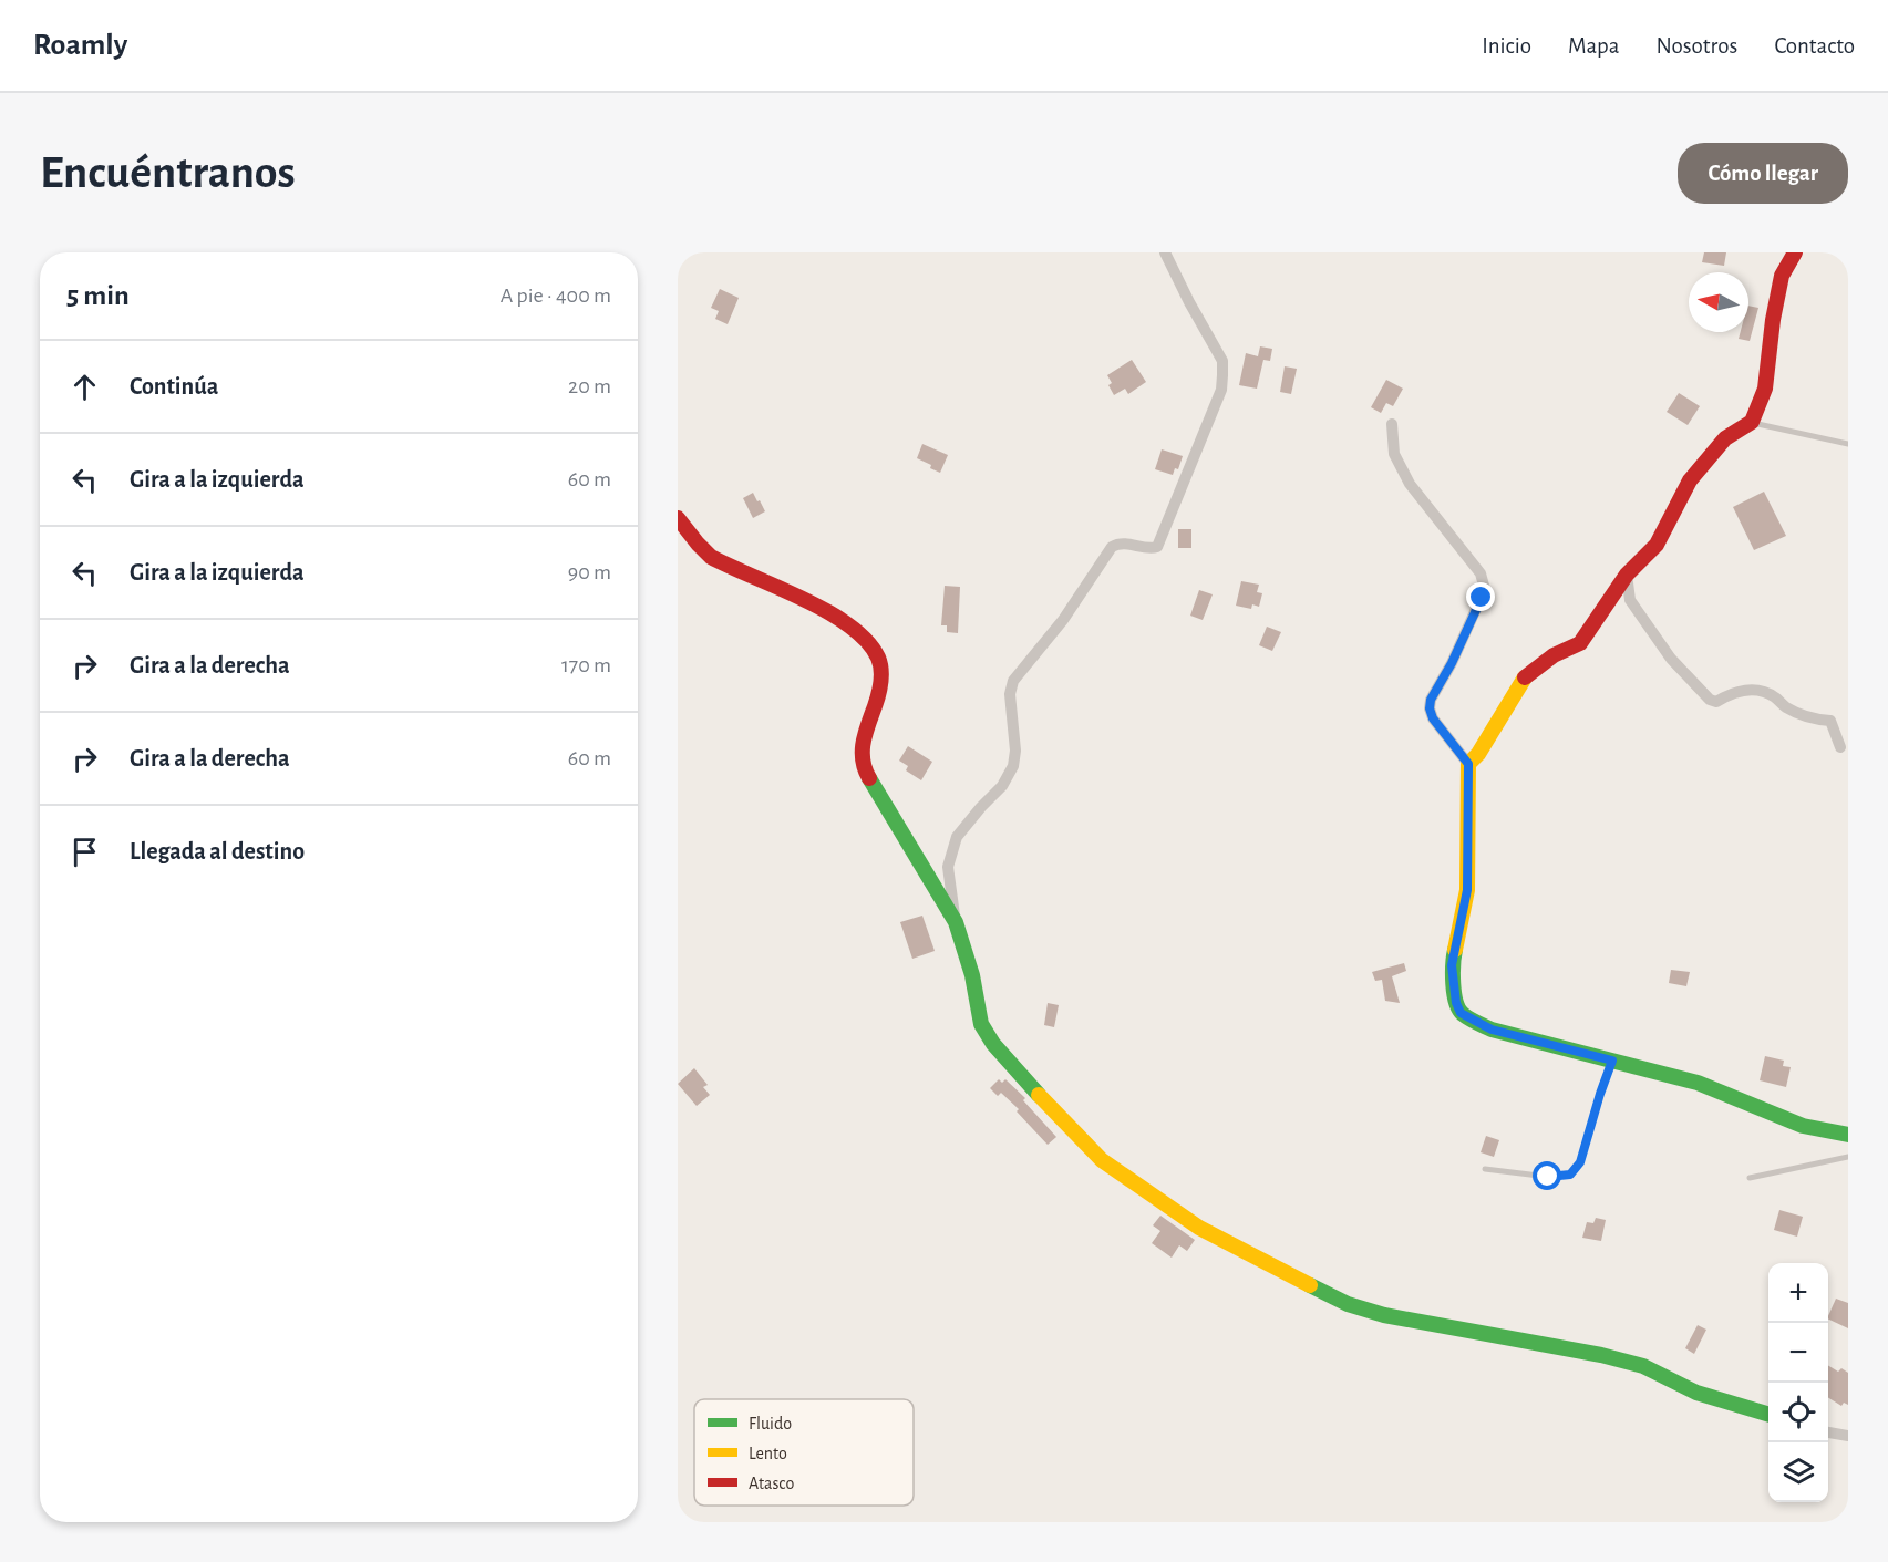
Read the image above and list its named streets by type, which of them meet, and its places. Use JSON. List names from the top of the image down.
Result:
{
  "legend": ["Fluido", "Lento", "Atasco"],
  "north": "left",
  "page": {
    "header": "Roamly",
    "nav": [
      "Inicio",
      "Mapa",
      "Nosotros",
      "Contacto"
    ],
    "buttons": "Cómo llegar",
    "title": "Encuéntranos",
    "heading": ["5 min", "A pie · 400 m"],
    "list": [
      ["Continúa", "20 m"],
      ["Gira a la izquierda", "60 m"],
      ["Gira a la izquierda", "90 m"],
      ["Gira a la derecha", "170 m"],
      ["Gira a la derecha", "60 m"],
      "Llegada al destino"
    ],
    "map_buttons": ["+", "−"]
  }
}
